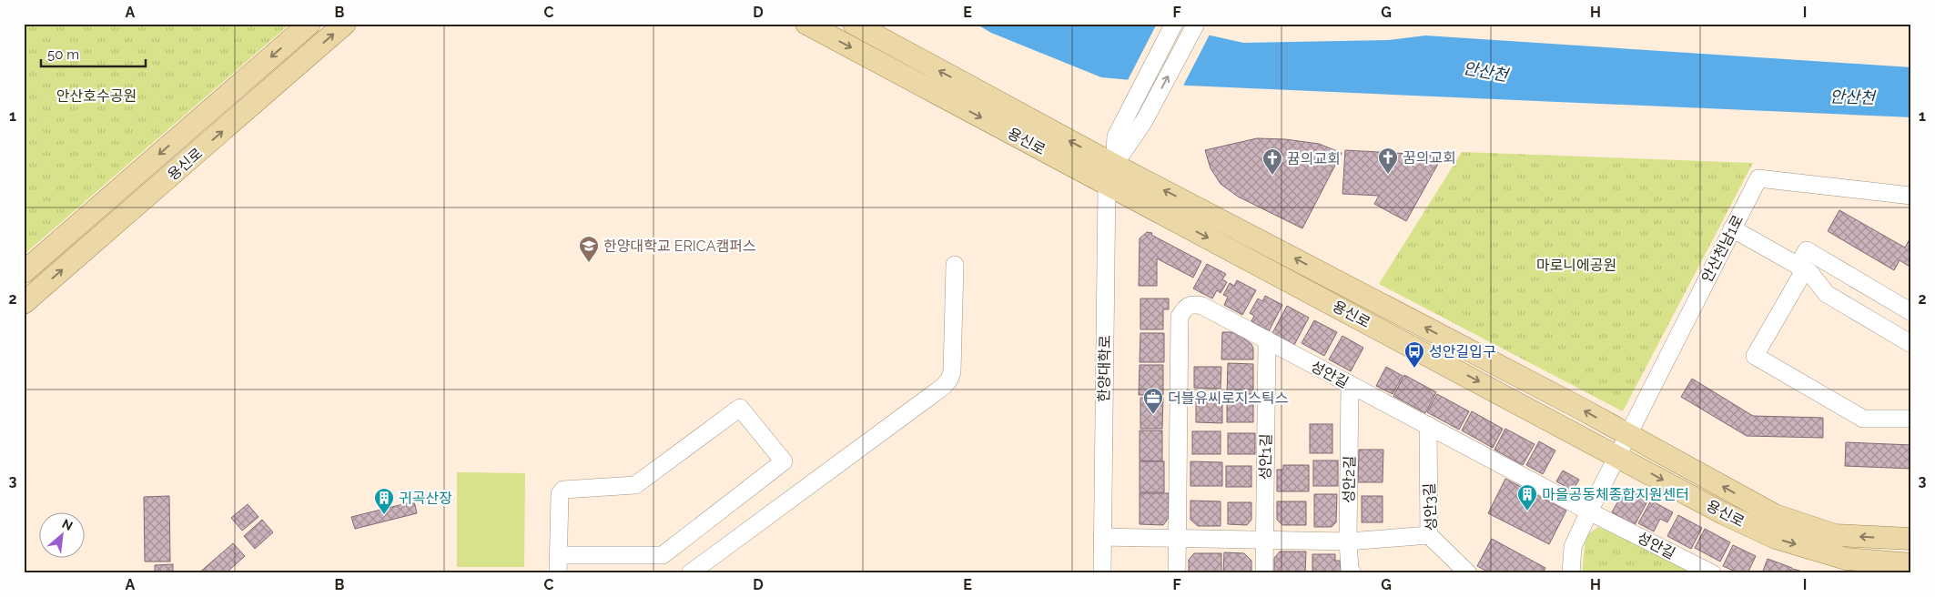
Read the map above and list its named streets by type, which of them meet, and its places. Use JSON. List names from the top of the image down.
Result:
{
  "streets": {
    "main road": ["용신로"],
    "street": [
      "안산천남1로",
      "한양대학로",
      "성안길",
      "성안1길",
      "성안2길",
      "성안3길"
    ]
  },
  "crossings": [
    ["용신로", "안산천남1로"],
    ["용신로", "한양대학로"],
    ["안산천남1로", "성안길"],
    ["성안길", "성안1길"],
    ["성안길", "성안2길"],
    ["성안길", "성안3길"]
  ],
  "water": ["안산천"],
  "parks": ["안산호수공원", "마로니에공원"],
  "places": {
    "church": ["꿈의교회", "뀸의교회"],
    "school or university": ["한양대학교 ERICA캠퍼스"],
    "bus stop": ["성안길입구"],
    "office": ["더블유씨로지스틱스"],
    "building": ["마을공동체종합지원센터", "귀곡산장"]
  },
  "scale_bar": "50 m",
  "north": "top right",
  "grid": {
    "columns": [
      "A",
      "B",
      "C",
      "D",
      "E",
      "F",
      "G",
      "H",
      "I"
    ],
    "rows": ["1", "2", "3"]
  }
}
